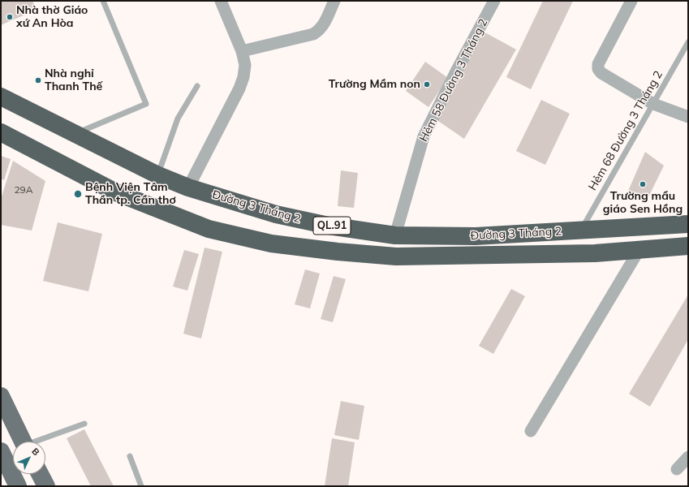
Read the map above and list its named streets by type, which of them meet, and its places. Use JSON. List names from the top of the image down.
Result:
{
  "streets": {
    "highway": ["Đường 3 Tháng 2", "QL.91"],
    "street": ["Hẻm 58 Đường 3 Tháng 2"],
    "lane": ["Hẻm 68 Đường 3 Tháng 2"]
  },
  "crossings": [
    ["Hẻm 58 Đường 3 Tháng 2", "Đường 3 Tháng 2"],
    ["Hẻm 68 Đường 3 Tháng 2", "Đường 3 Tháng 2"]
  ],
  "places": [
    "Nhà thờ Giáo xứ An Hòa",
    "Nhà nghỉ Thanh Thế",
    "Trường Mầm non",
    "Trường mẩu giáo Sen Hồng",
    "Bệnh Viện Tâm Thần tp. Cần thơ"
  ],
  "house_numbers": ["29A"],
  "north": "top right"
}
